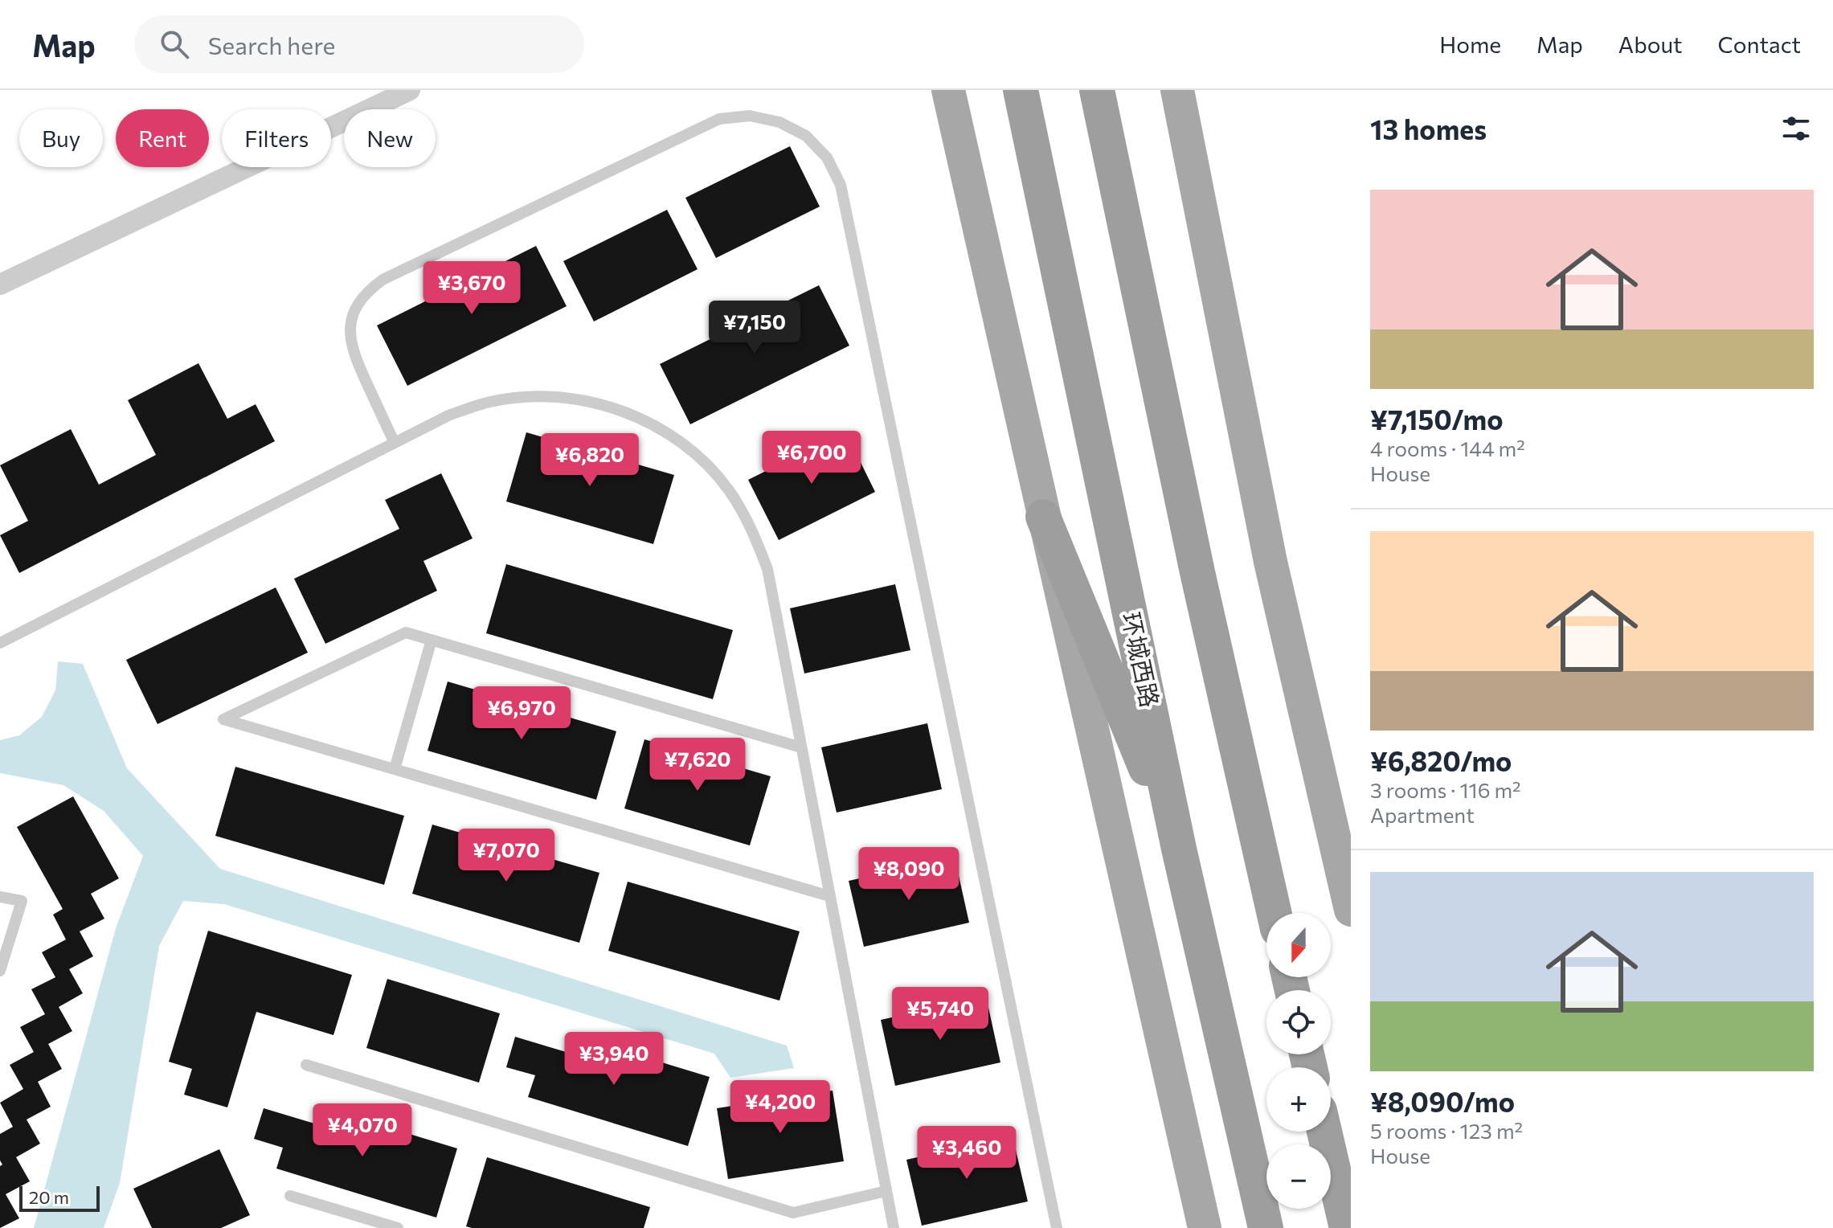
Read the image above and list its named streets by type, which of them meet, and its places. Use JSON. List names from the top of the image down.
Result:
{
  "streets": {
    "highway": ["环城西路"]
  },
  "scale_bar": "20 m",
  "north": "bottom",
  "page": {
    "header": "Map",
    "search": "Search here",
    "nav": [
      "Home",
      "Map",
      "About",
      "Contact"
    ],
    "heading": "13 homes",
    "chip": [
      "Buy",
      "Rent",
      "Filters",
      "New"
    ],
    "list": [
      {
        "name": "¥7,150/mo",
        "note": "4 rooms · 144 m² · House"
      },
      {
        "name": "¥6,820/mo",
        "note": "3 rooms · 116 m² · Apartment"
      },
      {
        "name": "¥8,090/mo",
        "note": "5 rooms · 123 m² · House"
      }
    ],
    "price": [
      "¥3,670",
      "¥7,150",
      "¥6,700",
      "¥6,820",
      "¥6,970",
      "¥7,620",
      "¥7,070",
      "¥8,090",
      "¥5,740",
      "¥3,940",
      "¥4,200",
      "¥4,070",
      "¥3,460"
    ],
    "map_buttons": ["+", "−"],
    "scale": "20 m"
  }
}
